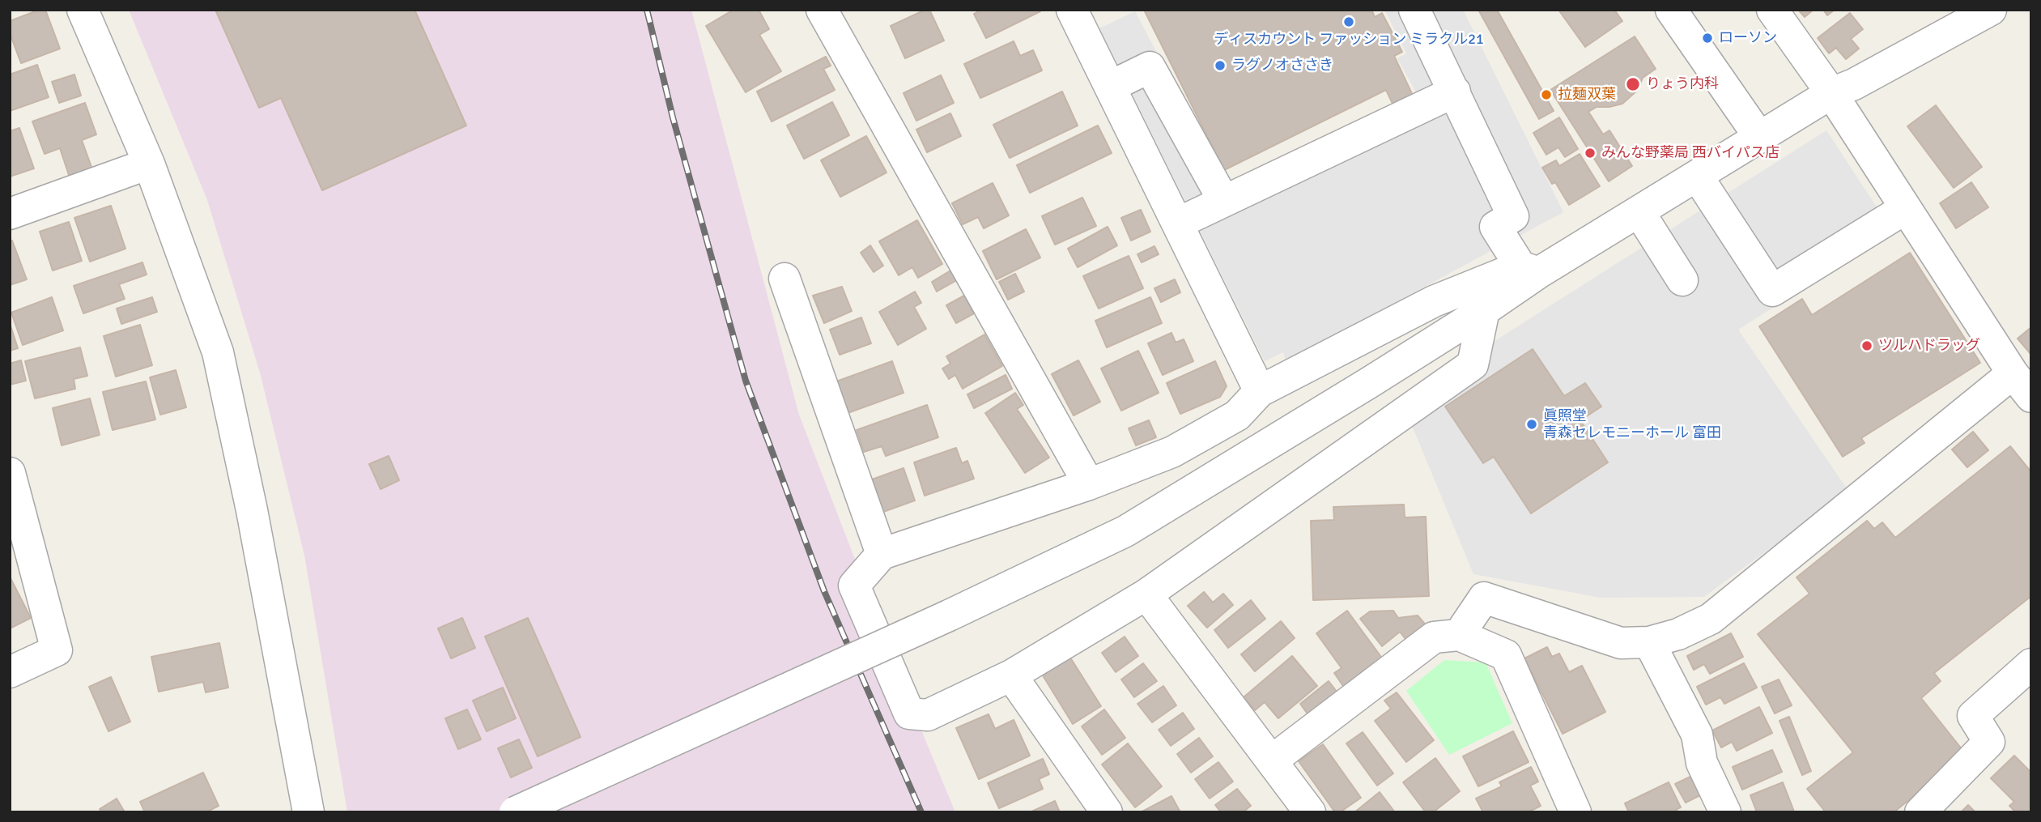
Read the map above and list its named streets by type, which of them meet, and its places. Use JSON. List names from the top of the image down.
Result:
{
  "places": [
    "ディスカウント ファッション ミラクル21",
    "ローソン",
    "ラグノオささき",
    "りょう内科",
    "拉麺双葉",
    "みんな野薬局 西バイパス店",
    "ツルハドラッグ",
    "眞照堂 青森セレモニーホール 富田"
  ]
}
